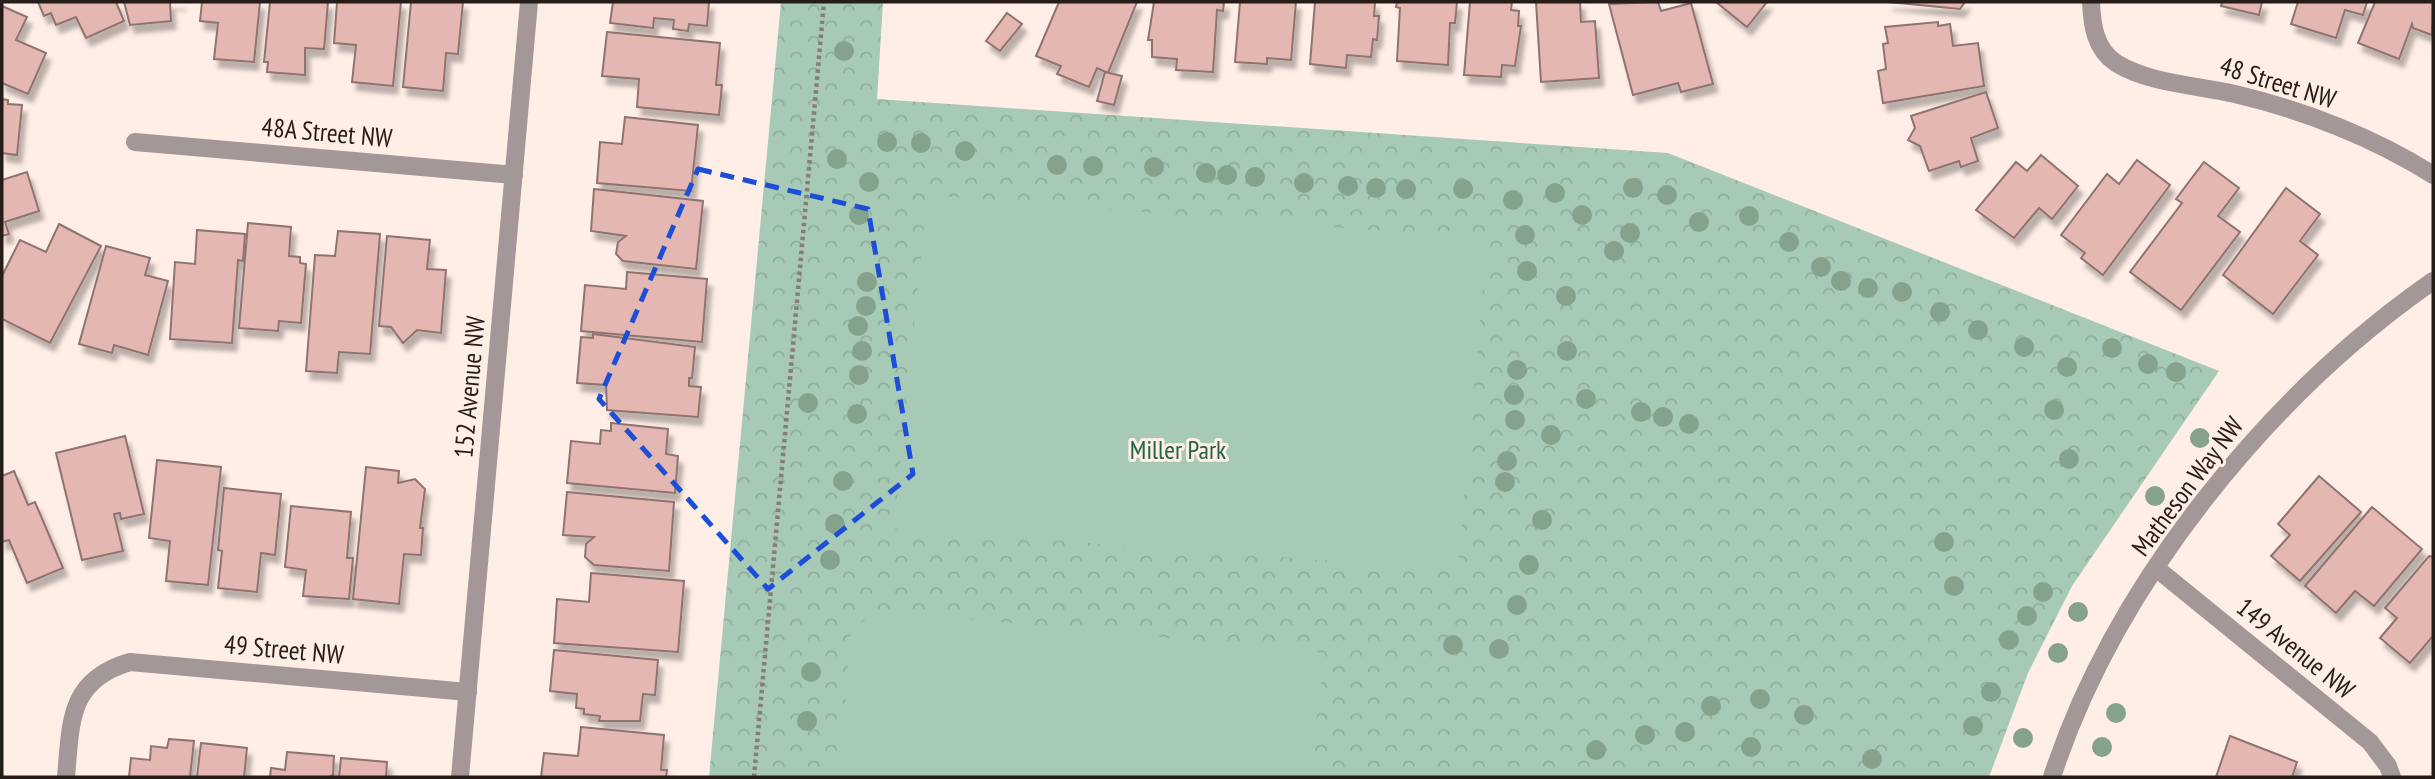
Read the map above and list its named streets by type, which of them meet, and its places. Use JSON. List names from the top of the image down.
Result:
{
  "streets": {
    "street": [
      "48 Street NW",
      "48A Street NW",
      "152 Avenue NW",
      "Matheson Way NW",
      "149 Avenue NW",
      "49 Street NW"
    ]
  },
  "crossings": [
    ["48A Street NW", "152 Avenue NW"],
    ["152 Avenue NW", "49 Street NW"],
    ["Matheson Way NW", "149 Avenue NW"]
  ],
  "parks": ["Miller Park"]
}
